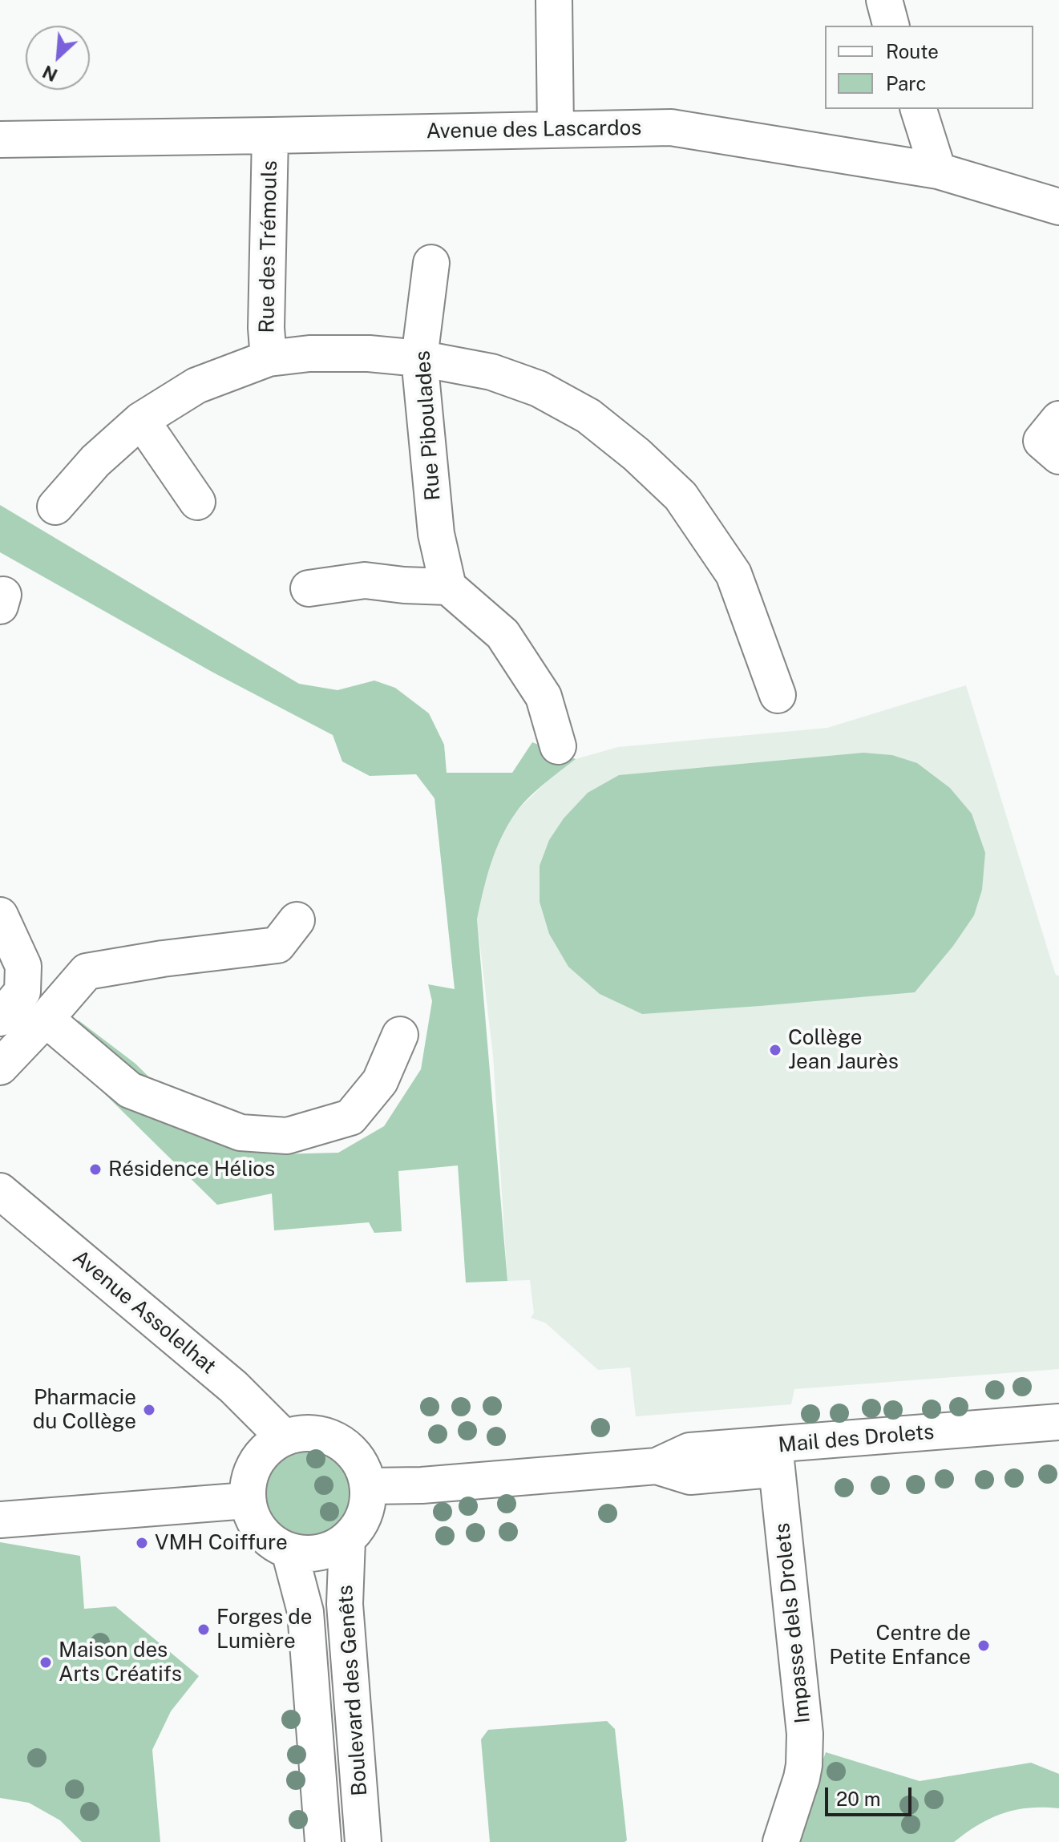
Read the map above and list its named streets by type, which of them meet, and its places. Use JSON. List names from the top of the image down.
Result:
{
  "streets": {
    "street": [
      "Avenue des Lascardos",
      "Rue des Trémouls",
      "Rue Piboulades",
      "Avenue Assolelhat",
      "Mail des Drolets",
      "Impasse dels Drolets",
      "Boulevard des Genêts"
    ]
  },
  "crossings": [
    ["Avenue des Lascardos", "Rue des Trémouls"],
    ["Avenue Assolelhat", "Mail des Drolets"],
    ["Avenue Assolelhat", "Boulevard des Genêts"],
    ["Mail des Drolets", "Impasse dels Drolets"],
    ["Mail des Drolets", "Boulevard des Genêts"]
  ],
  "places": [
    "Collège Jean Jaurès",
    "Résidence Hélios",
    "Pharmacie du Collège",
    "VMH Coiffure",
    "Forges de Lumière",
    "Centre de Petite Enfance",
    "Maison des Arts Créatifs"
  ],
  "legend": ["Route", "Parc"],
  "scale_bar": "20 m",
  "north": "bottom left"
}
